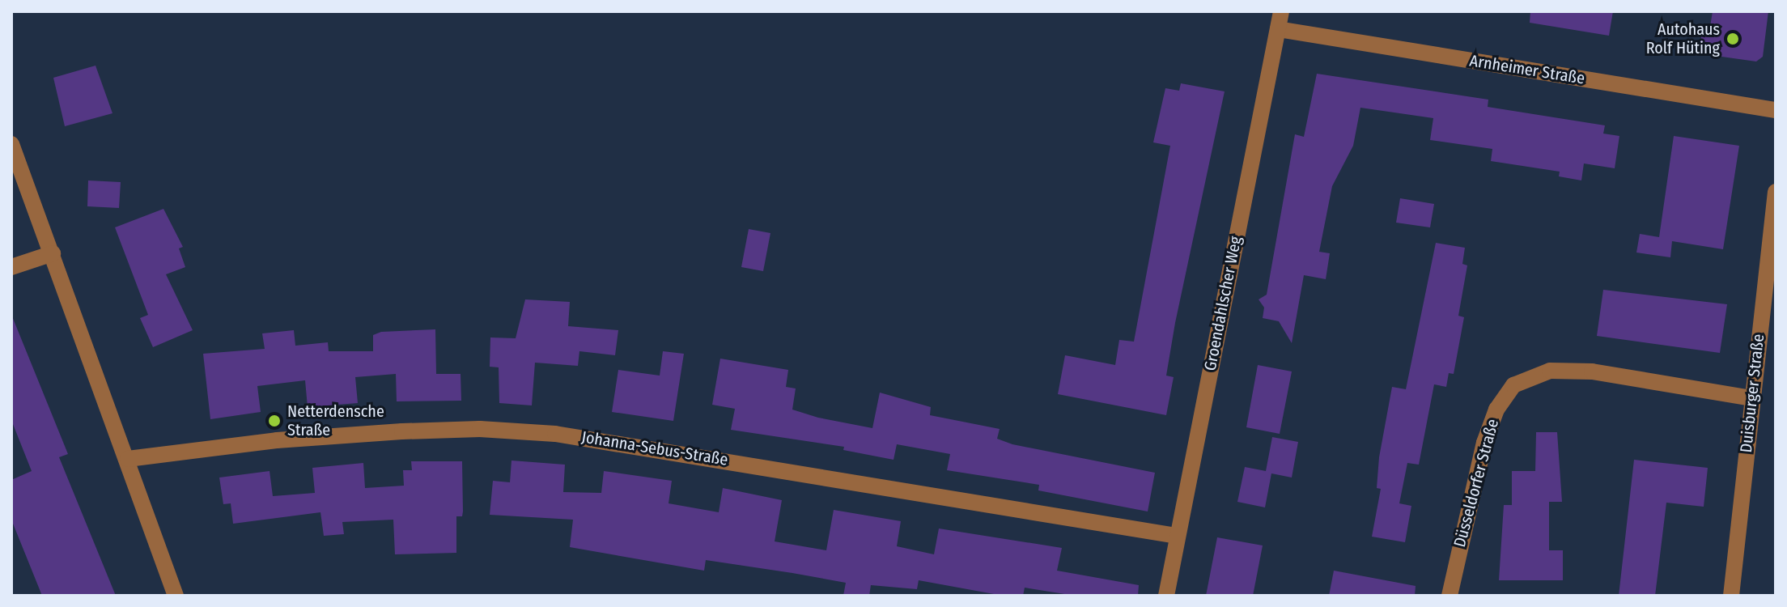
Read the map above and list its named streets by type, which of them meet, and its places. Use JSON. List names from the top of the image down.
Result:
{
  "streets": {
    "street": [
      "Arnheimer Straße",
      "Groendahlscher Weg",
      "Duisburger Straße",
      "Johanna-Sebus-Straße",
      "Düsseldorfer Straße"
    ]
  },
  "crossings": [
    ["Arnheimer Straße", "Groendahlscher Weg"],
    ["Groendahlscher Weg", "Johanna-Sebus-Straße"],
    ["Duisburger Straße", "Düsseldorfer Straße"]
  ],
  "places": ["Autohaus Rolf Hüting", "Netterdensche Straße"]
}
